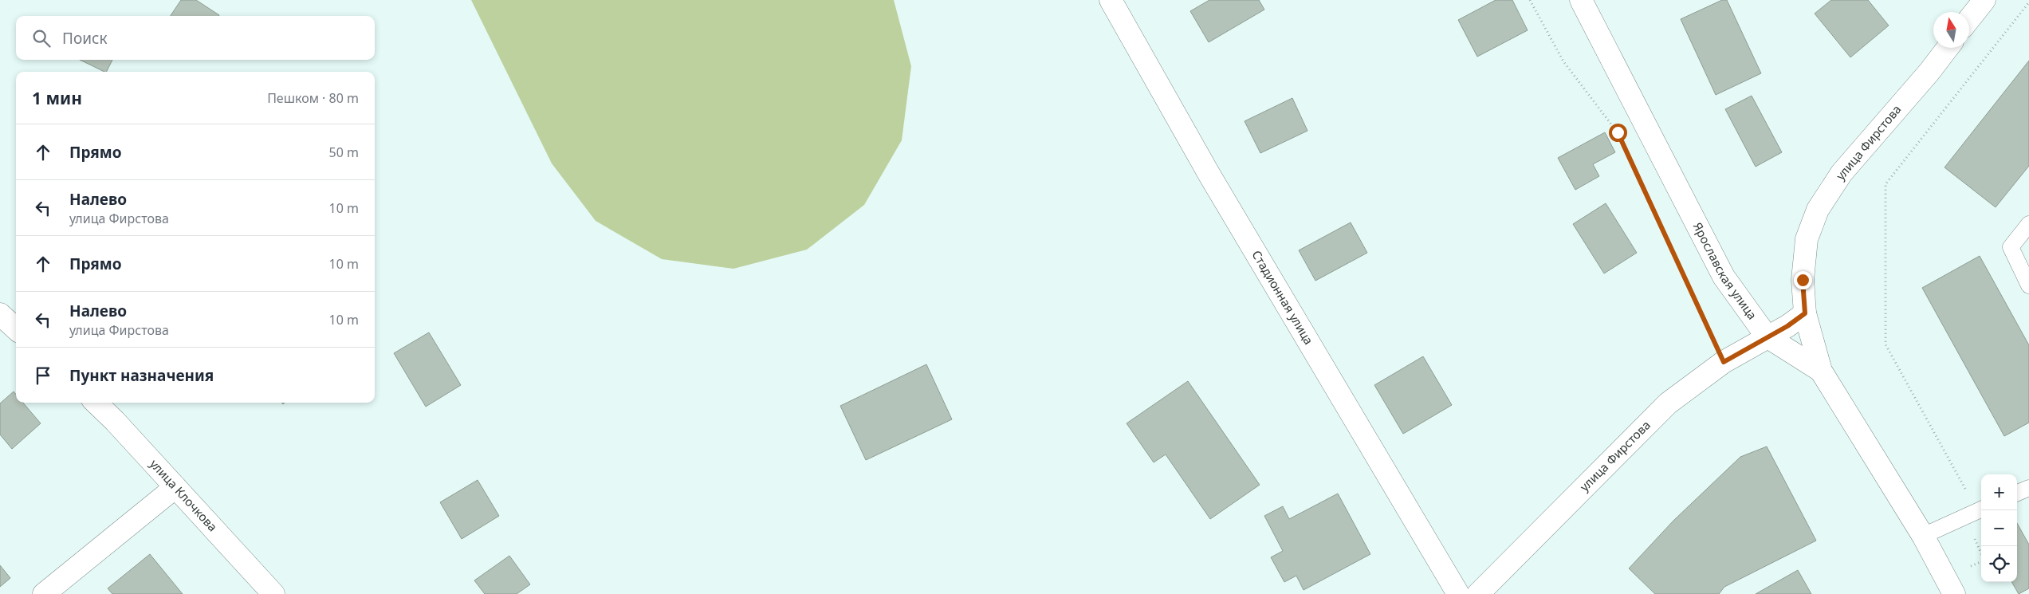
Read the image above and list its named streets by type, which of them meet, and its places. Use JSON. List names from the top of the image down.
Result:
{
  "streets": {
    "street": [
      "улица Фирстова",
      "Ярославская улица",
      "Стадионная улица",
      "улица Клочкова"
    ]
  },
  "crossings": [
    ["улица Фирстова", "Ярославская улица"]
  ],
  "north": "top",
  "page": {
    "search": "Поиск",
    "heading": ["1 мин", "Пешком · 80 m"],
    "list": [
      ["Прямо", "50 m"],
      ["Налево", "улица Фирстова", "10 m"],
      ["Прямо", "10 m"],
      ["Налево", "улица Фирстова", "10 m"],
      "Пункт назначения"
    ],
    "map_buttons": ["+", "−"]
  }
}
